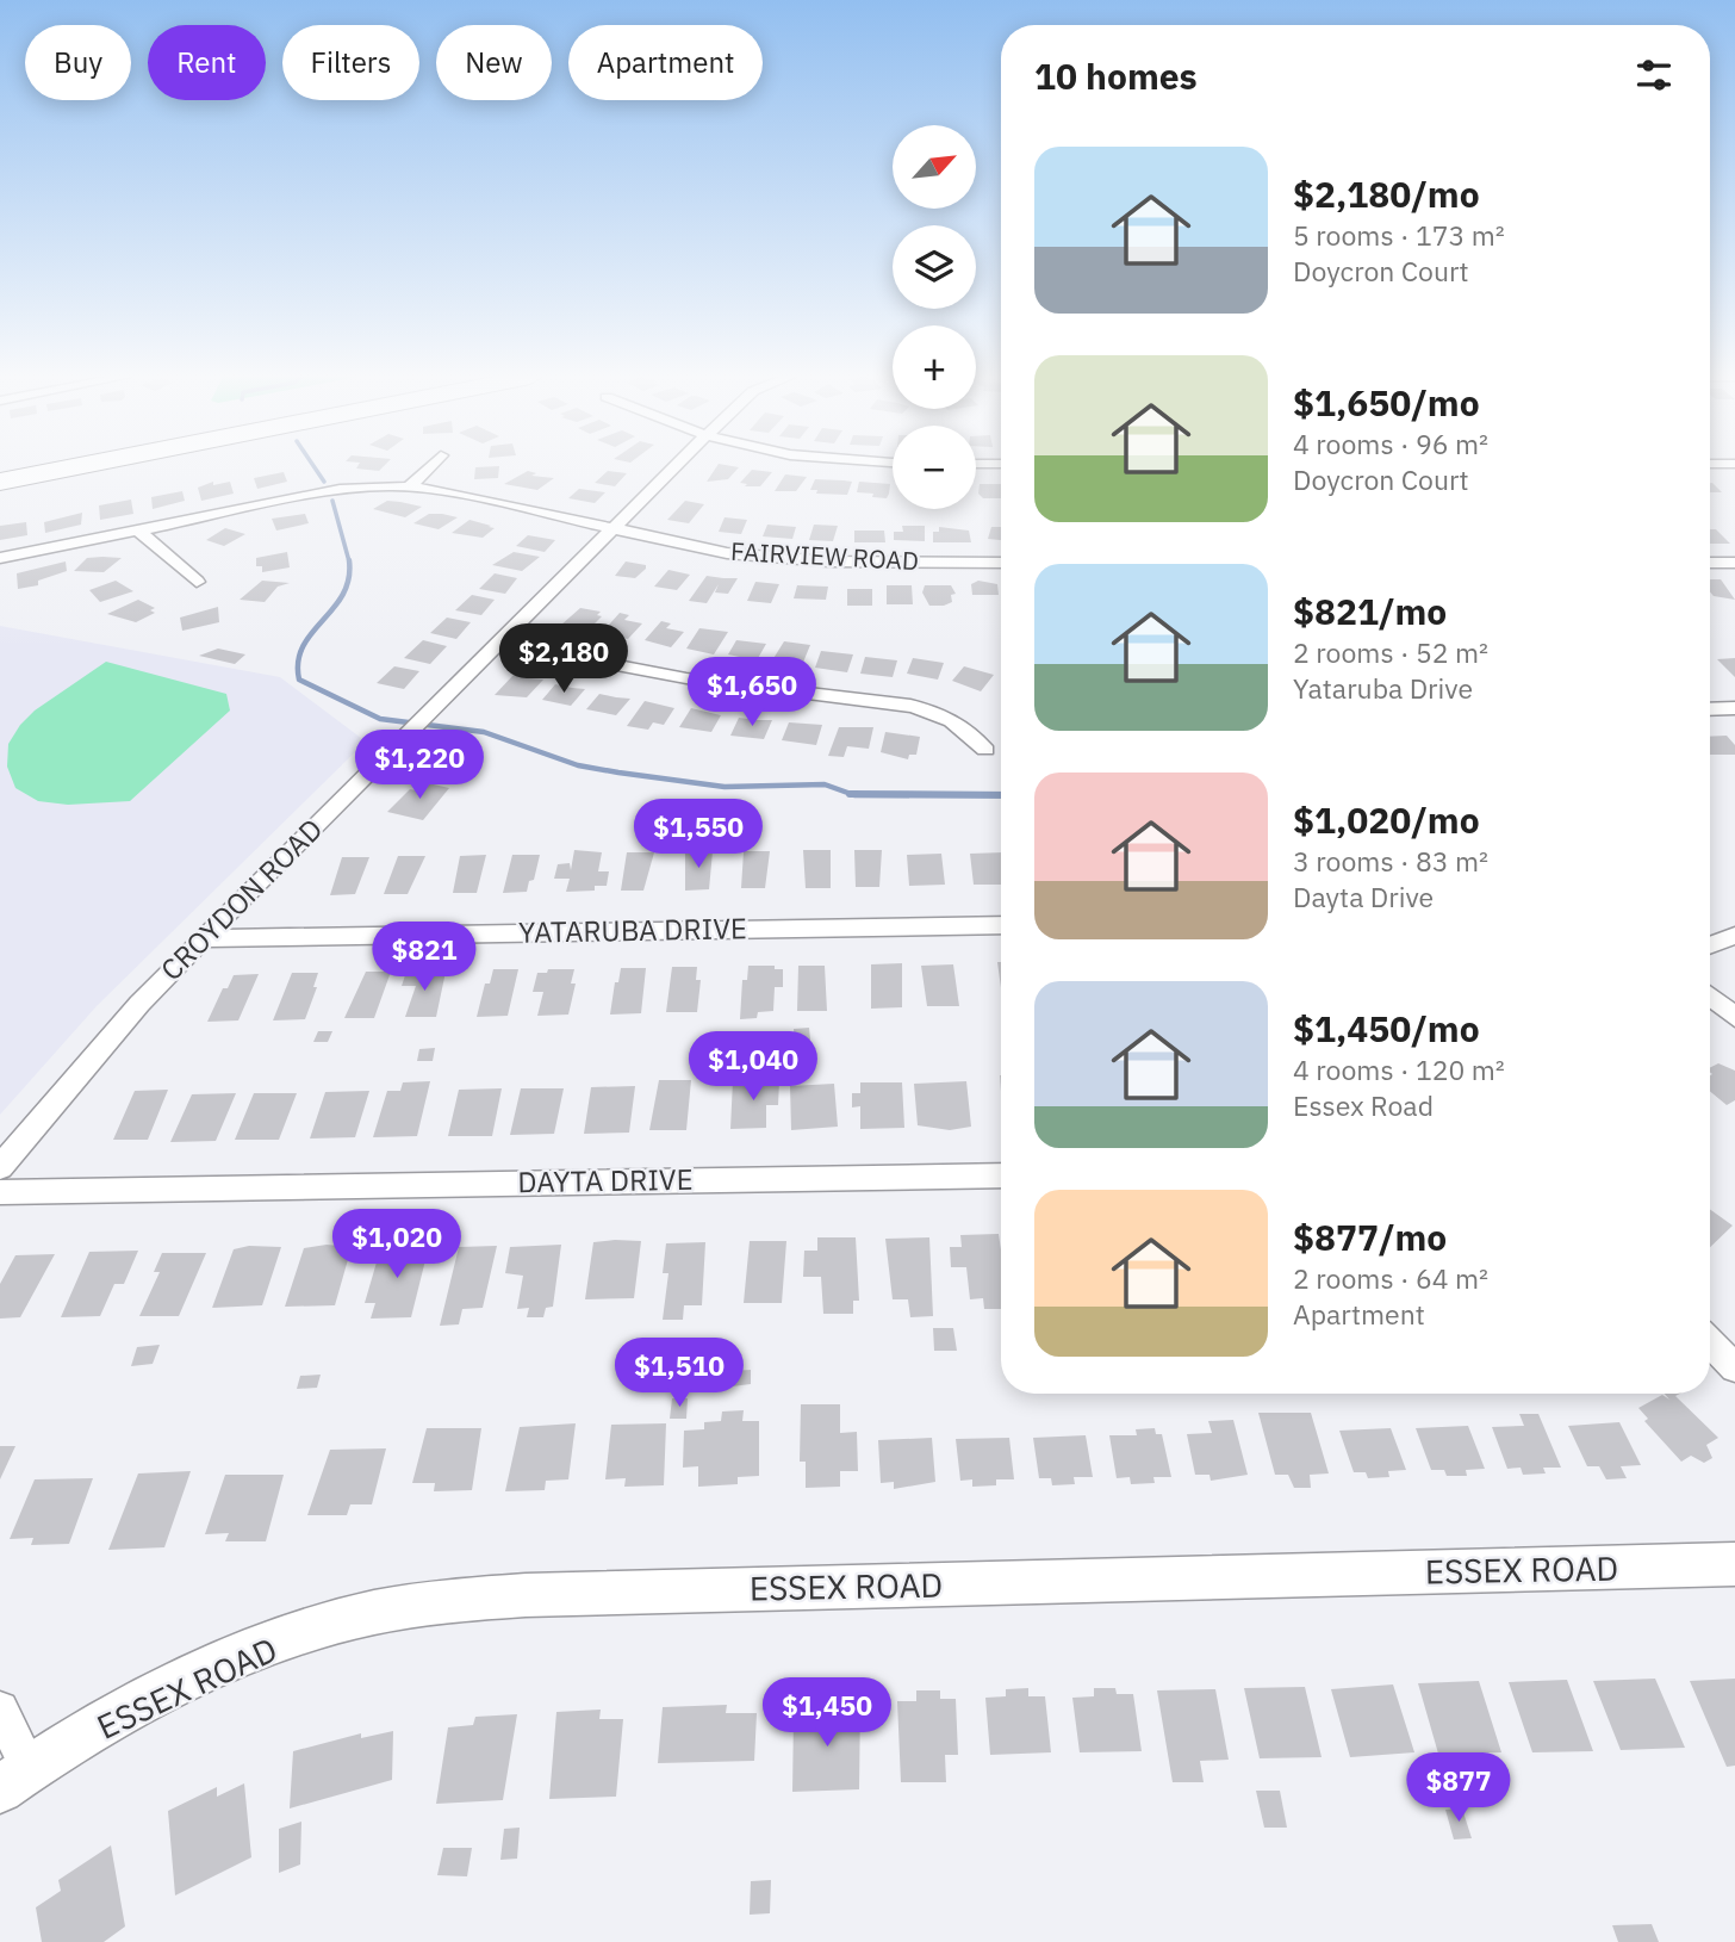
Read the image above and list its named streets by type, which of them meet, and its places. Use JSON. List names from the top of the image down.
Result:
{
  "streets": {
    "street": [
      "FAIRVIEW ROAD",
      "CROYDON ROAD",
      "YATARUBA DRIVE",
      "DAYTA DRIVE",
      "ESSEX ROAD"
    ]
  },
  "crossings": [
    ["FAIRVIEW ROAD", "CROYDON ROAD"],
    ["CROYDON ROAD", "YATARUBA DRIVE"]
  ],
  "north": "top right",
  "page": {
    "chip": [
      "Buy",
      "Rent",
      "Filters",
      "New",
      "Apartment"
    ],
    "heading": "10 homes",
    "map_buttons": ["+", "−"],
    "list": [
      {
        "name": "$2,180/mo",
        "note": "5 rooms · 173 m² · Doycron Court"
      },
      {
        "name": "$1,650/mo",
        "note": "4 rooms · 96 m² · Doycron Court"
      },
      {
        "name": "$821/mo",
        "note": "2 rooms · 52 m² · Yataruba Drive"
      },
      {
        "name": "$1,020/mo",
        "note": "3 rooms · 83 m² · Dayta Drive"
      },
      {
        "name": "$1,450/mo",
        "note": "4 rooms · 120 m² · Essex Road"
      },
      {
        "name": "$877/mo",
        "note": "2 rooms · 64 m² · Apartment"
      }
    ],
    "price": [
      "$2,180",
      "$1,650",
      "$1,220",
      "$1,550",
      "$821",
      "$1,040",
      "$1,020",
      "$1,510",
      "$1,450",
      "$877"
    ]
  }
}
